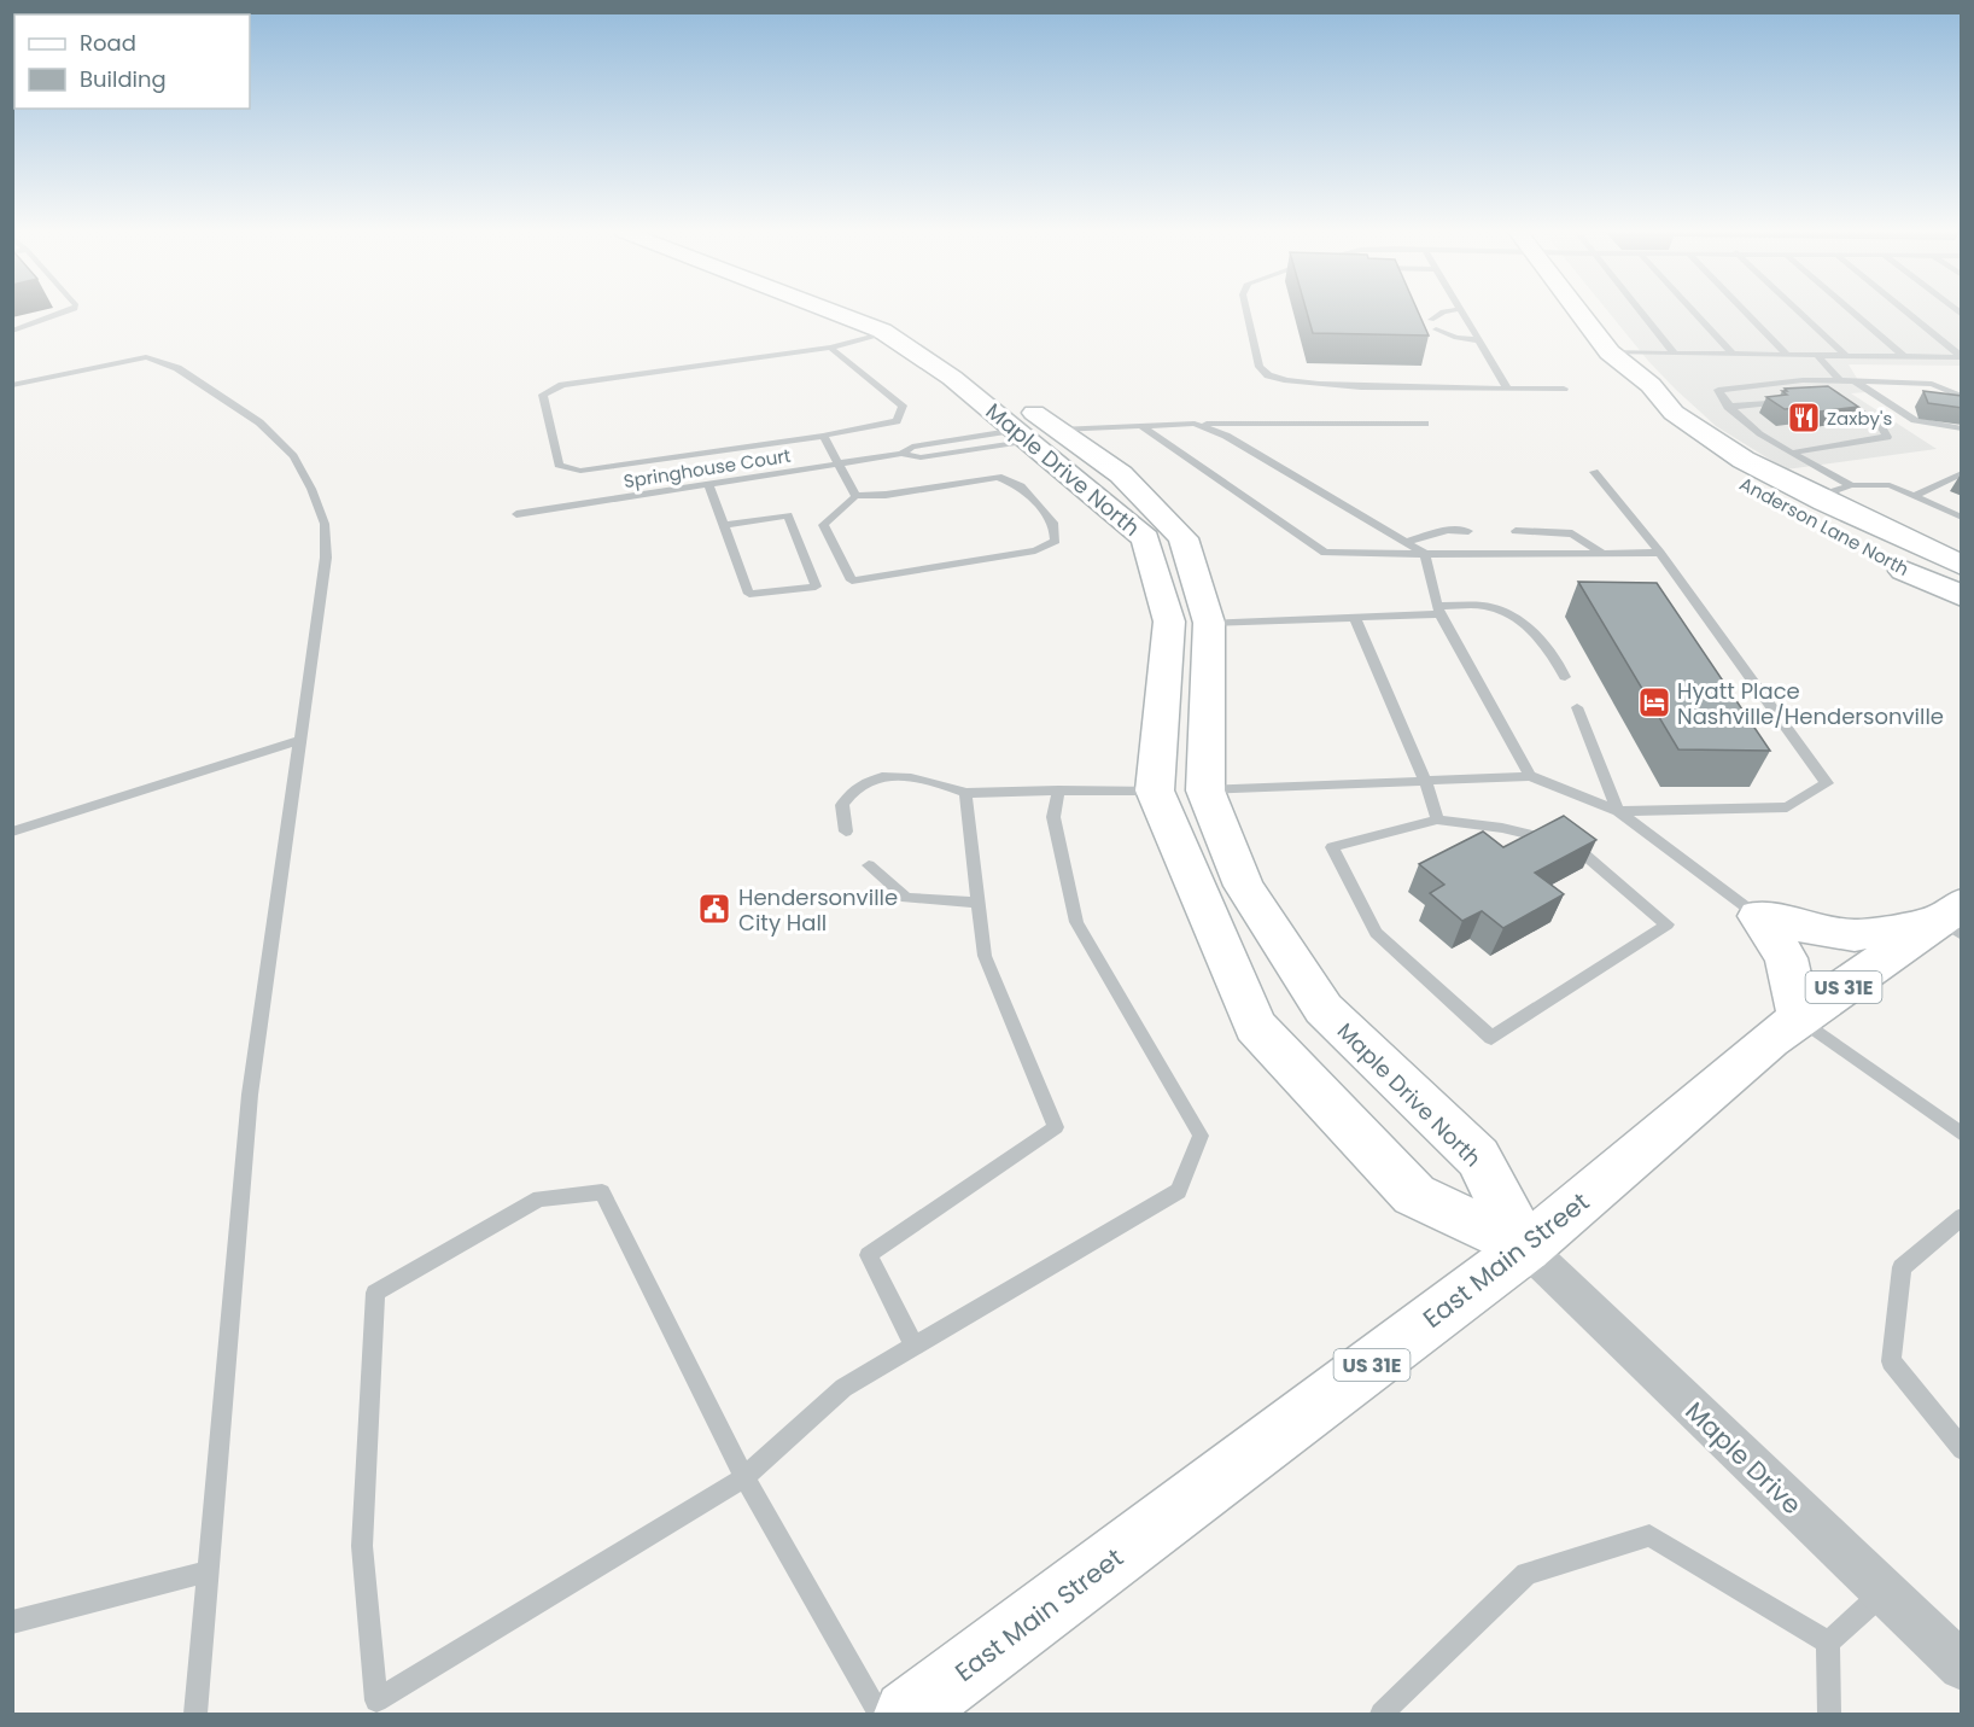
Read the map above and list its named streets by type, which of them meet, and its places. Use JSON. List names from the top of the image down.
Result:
{
  "streets": {
    "street": [
      "Maple Drive North",
      "Anderson Lane North",
      "US 31E",
      "East Main Street",
      "Maple Drive"
    ],
    "lane": ["Springhouse Court"]
  },
  "crossings": [
    ["Maple Drive North", "East Main Street"],
    ["Maple Drive North", "Maple Drive"],
    ["East Main Street", "Maple Drive"]
  ],
  "places": {
    "restaurant": ["Zaxby's"],
    "hotel": ["Hyatt Place Nashville/Hendersonville"],
    "public building": ["Hendersonville City Hall"]
  },
  "legend": ["Road", "Building"]
}
